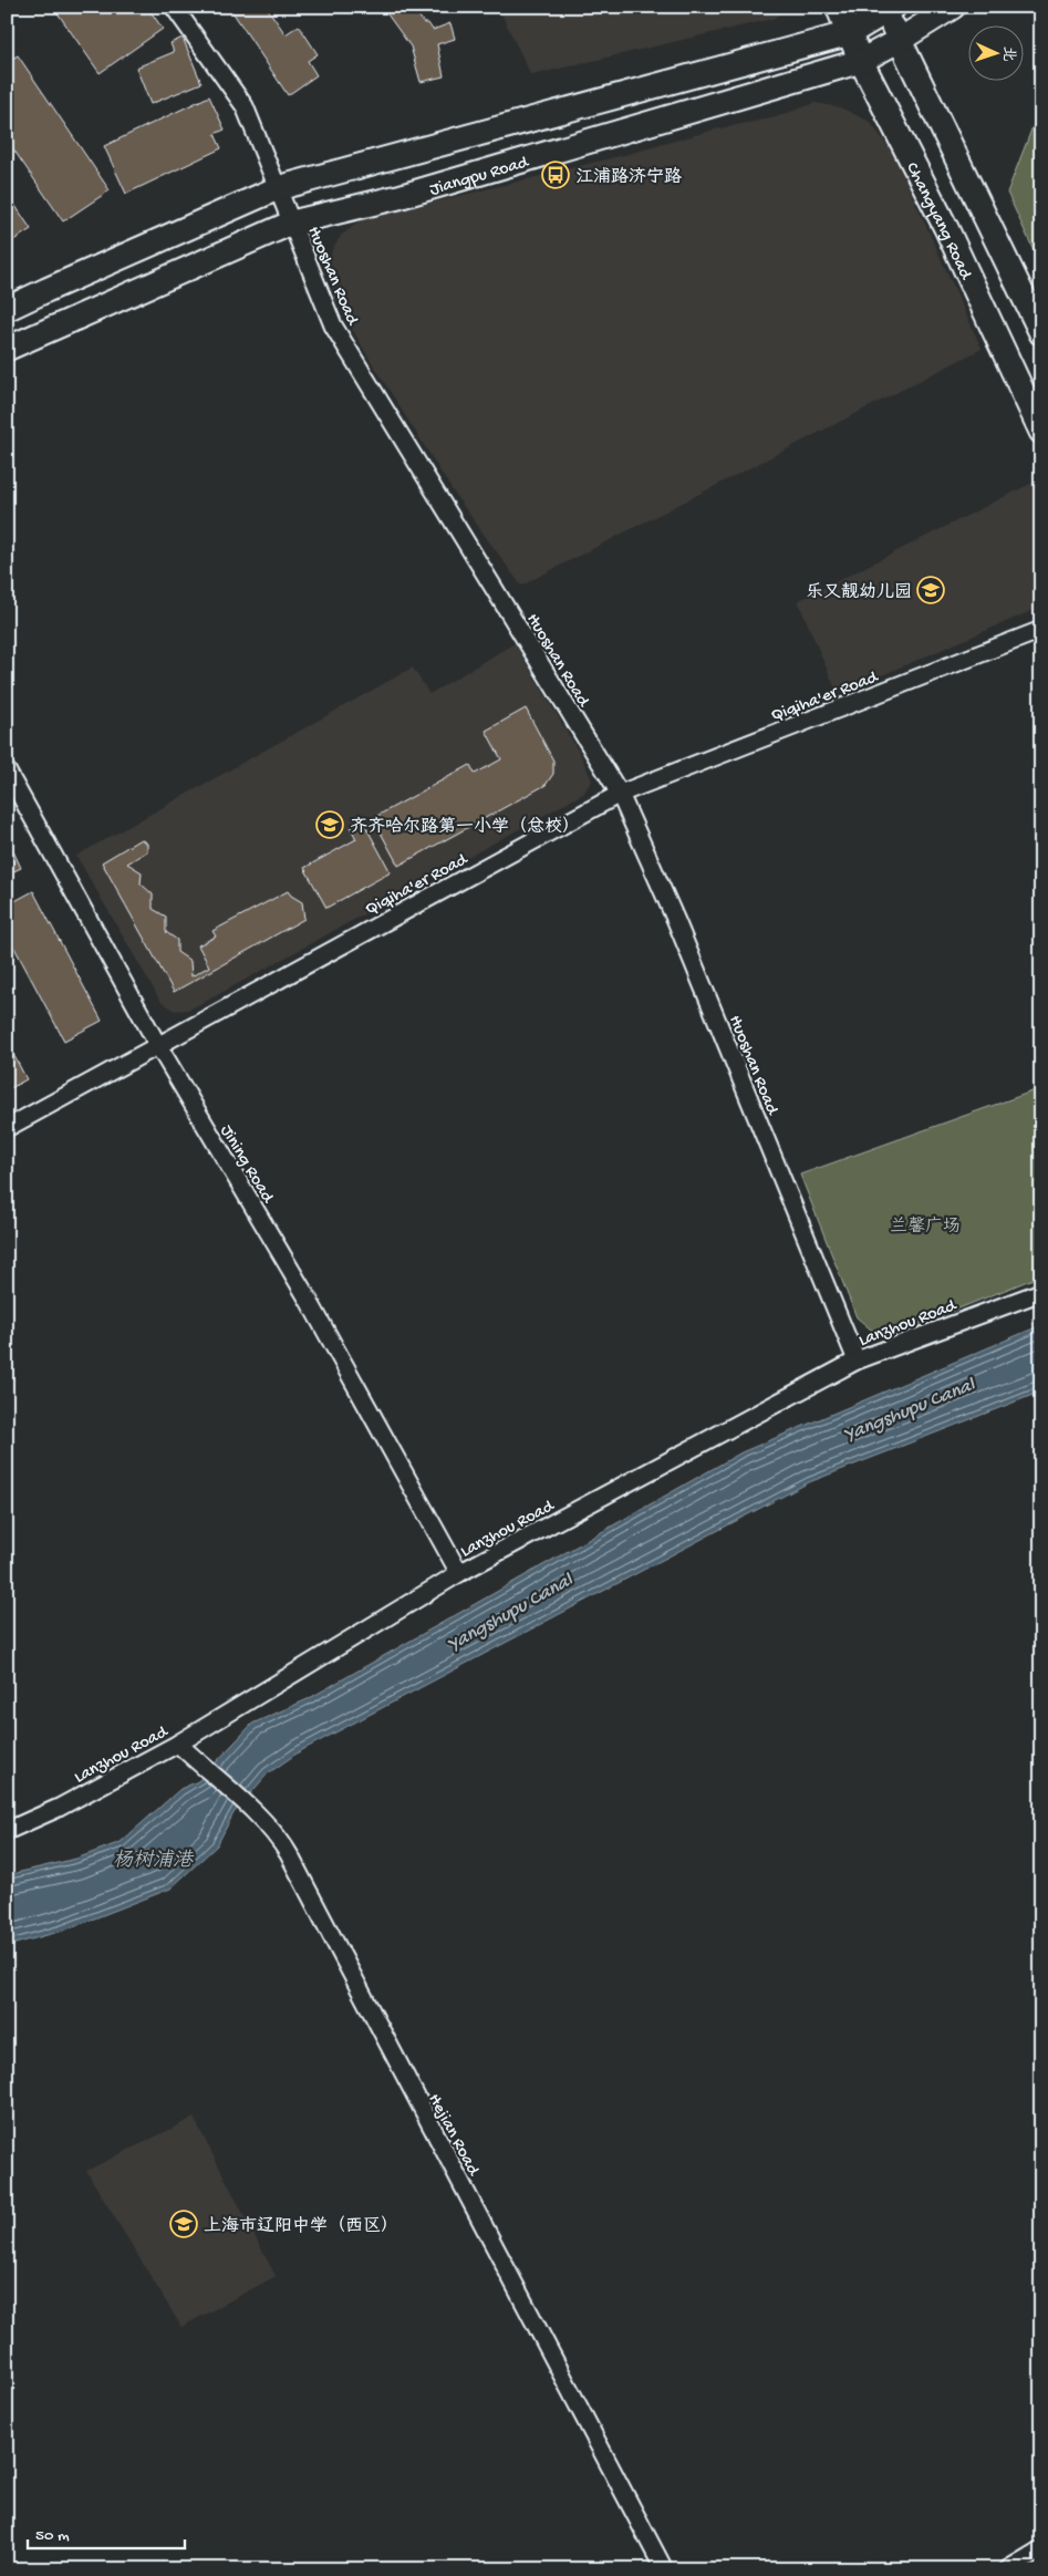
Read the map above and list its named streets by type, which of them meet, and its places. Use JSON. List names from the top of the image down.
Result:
{
  "streets": {
    "main road": ["Jiangpu Road", "Changyang Road"],
    "street": [
      "Huoshan Road",
      "Qiqiha'er Road",
      "Jining Road",
      "Lanzhou Road",
      "Hejian Road"
    ]
  },
  "crossings": [
    ["Jiangpu Road", "Changyang Road"],
    ["Jiangpu Road", "Huoshan Road"],
    ["Huoshan Road", "Qiqiha'er Road"],
    ["Huoshan Road", "Lanzhou Road"],
    ["Qiqiha'er Road", "Jining Road"],
    ["Jining Road", "Lanzhou Road"],
    ["Lanzhou Road", "Hejian Road"]
  ],
  "water": ["Yangshupu Canal", "杨树浦港"],
  "parks": ["兰馨广场"],
  "places": {
    "bus stop": ["江浦路济宁路"],
    "school or university": ["乐又靓幼儿园", "齐齐哈尔路第一小学（总校）", "上海市辽阳中学（西区）"]
  },
  "scale_bar": "50 m",
  "north": "right"
}
